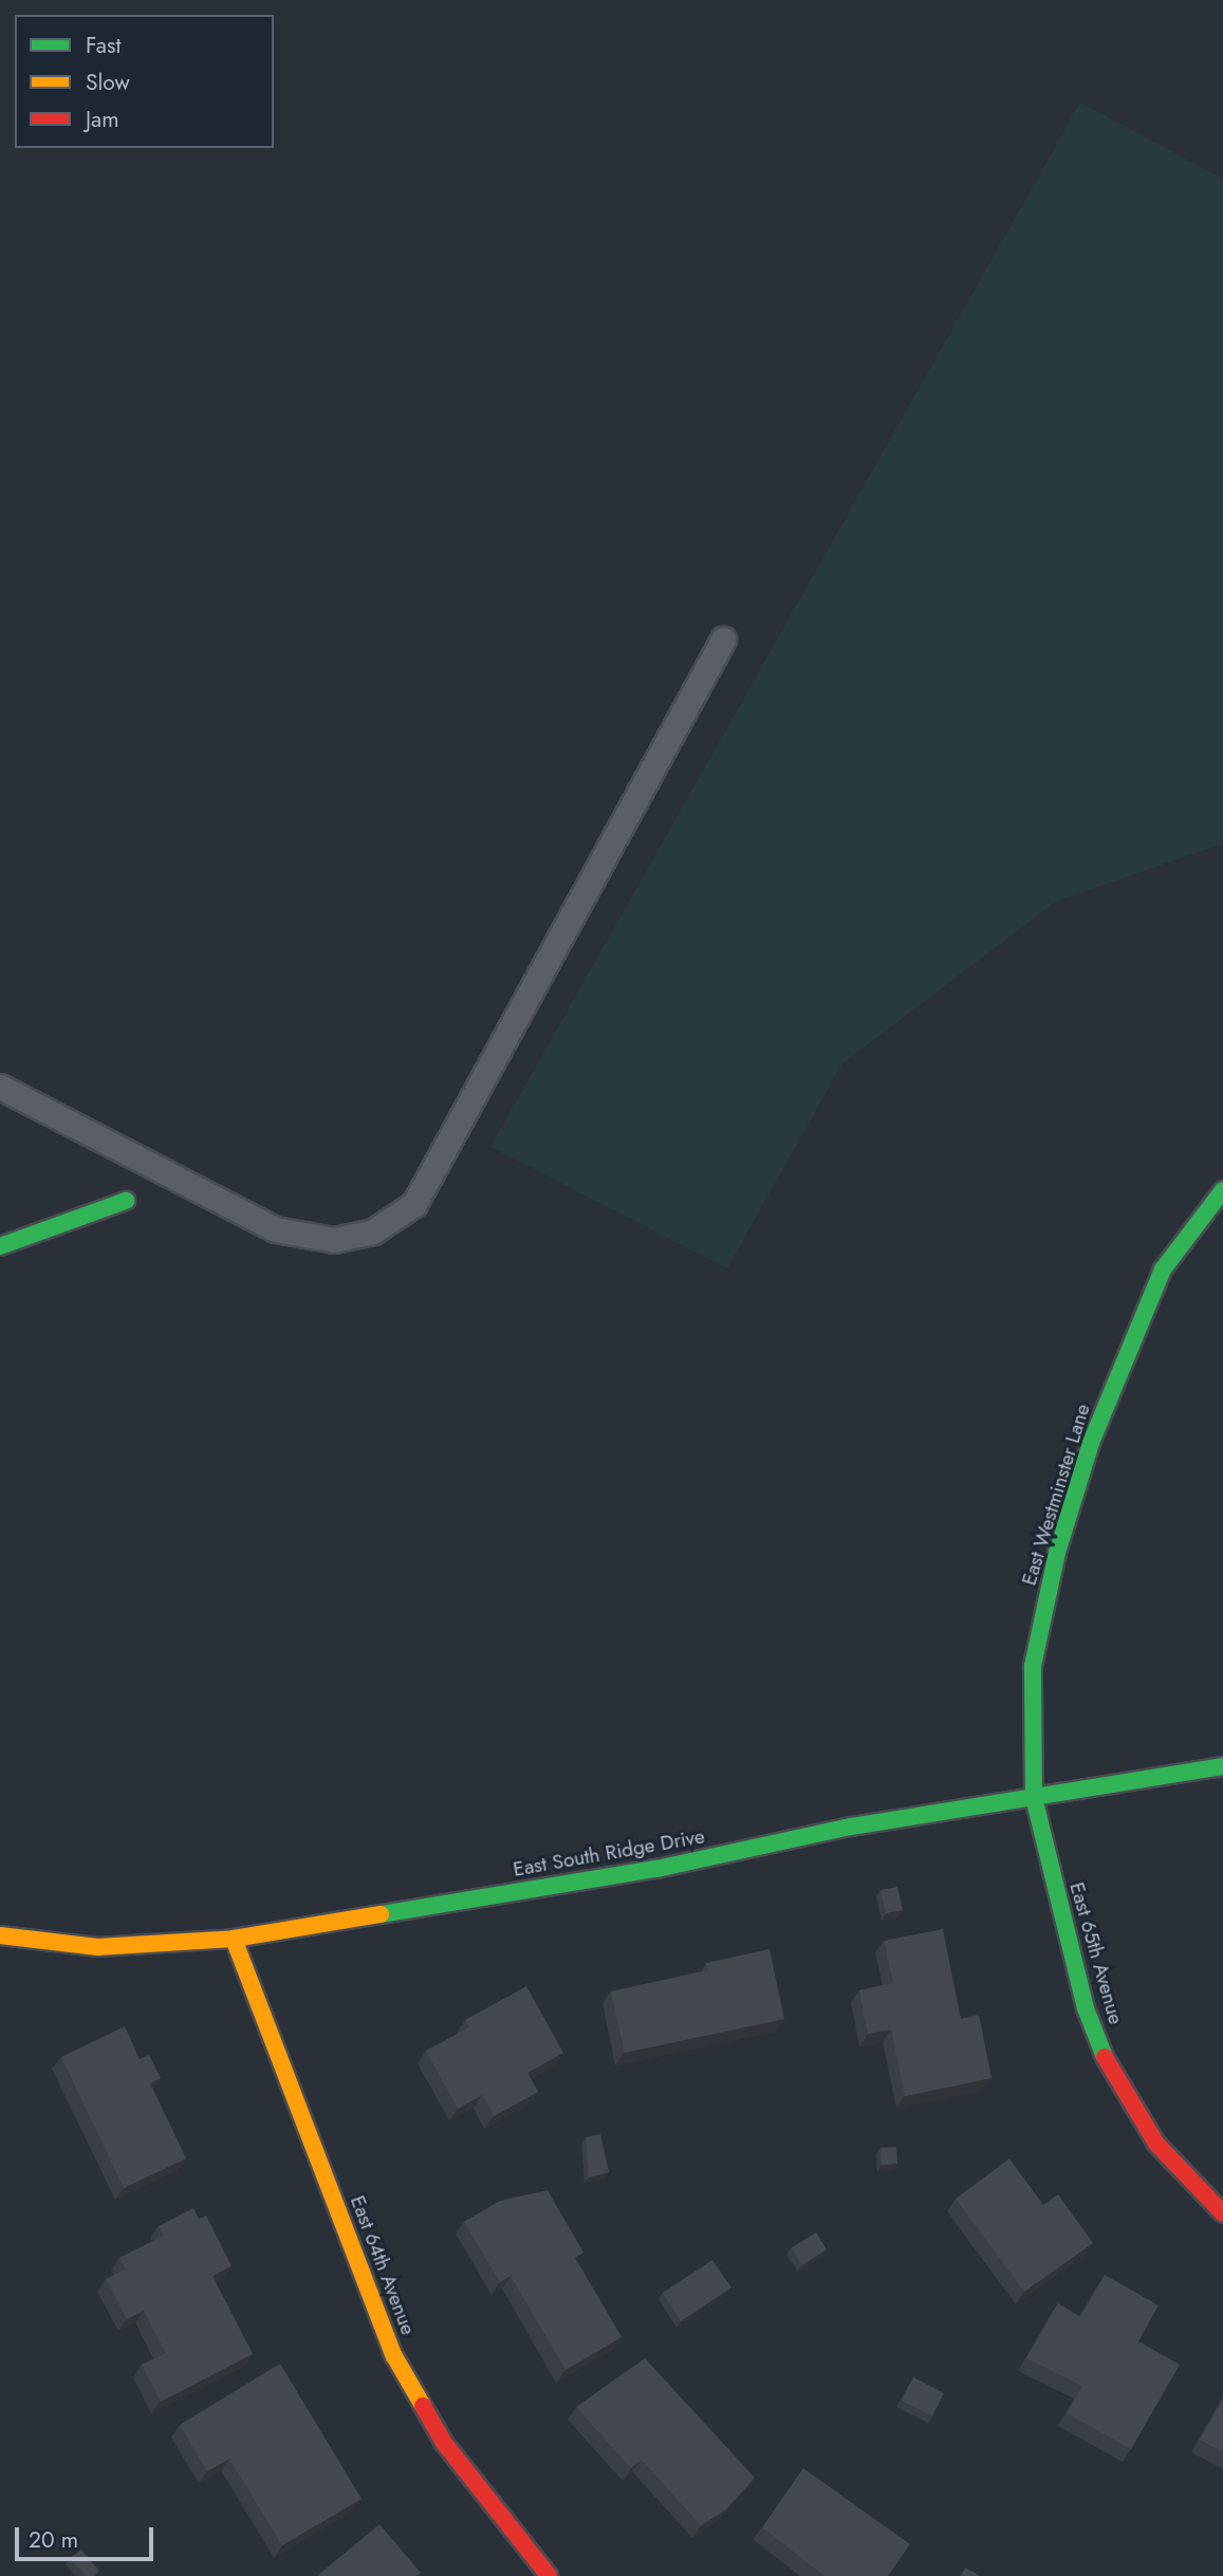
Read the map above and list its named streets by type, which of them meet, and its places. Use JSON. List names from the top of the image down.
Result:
{
  "streets": {
    "street": [
      "East Westminster Lane",
      "East South Ridge Drive",
      "East 65th Avenue",
      "East 64th Avenue"
    ]
  },
  "crossings": [
    ["East Westminster Lane", "East South Ridge Drive"],
    ["East Westminster Lane", "East 65th Avenue"],
    ["East South Ridge Drive", "East 65th Avenue"],
    ["East South Ridge Drive", "East 64th Avenue"]
  ],
  "legend": ["Fast", "Slow", "Jam"],
  "scale_bar": "20 m"
}
